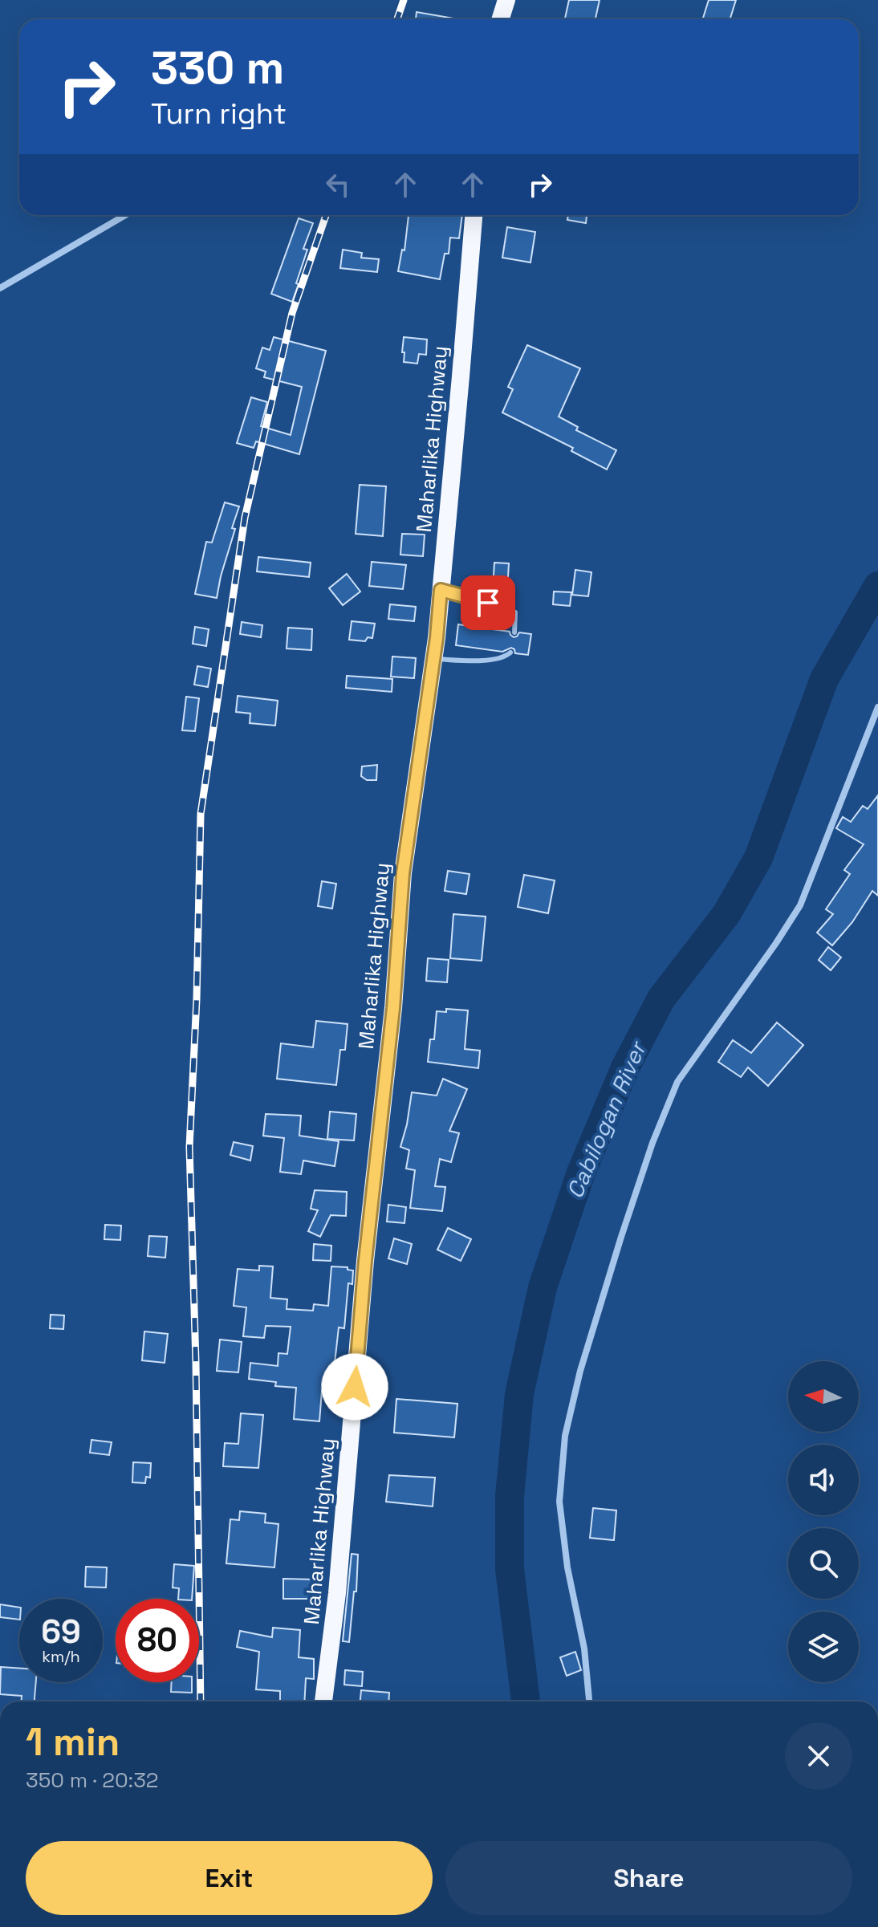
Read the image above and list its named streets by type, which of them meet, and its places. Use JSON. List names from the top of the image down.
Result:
{
  "streets": {
    "highway": ["Maharlika Highway"]
  },
  "water": ["Cabilogan River"],
  "north": "left",
  "page": {
    "turn": ["330 m", "Turn right"],
    "speed": "69 km/h",
    "limit": "80",
    "heading": ["1 min", "350 m · 20:32"],
    "buttons": ["Exit", "Share"]
  }
}
